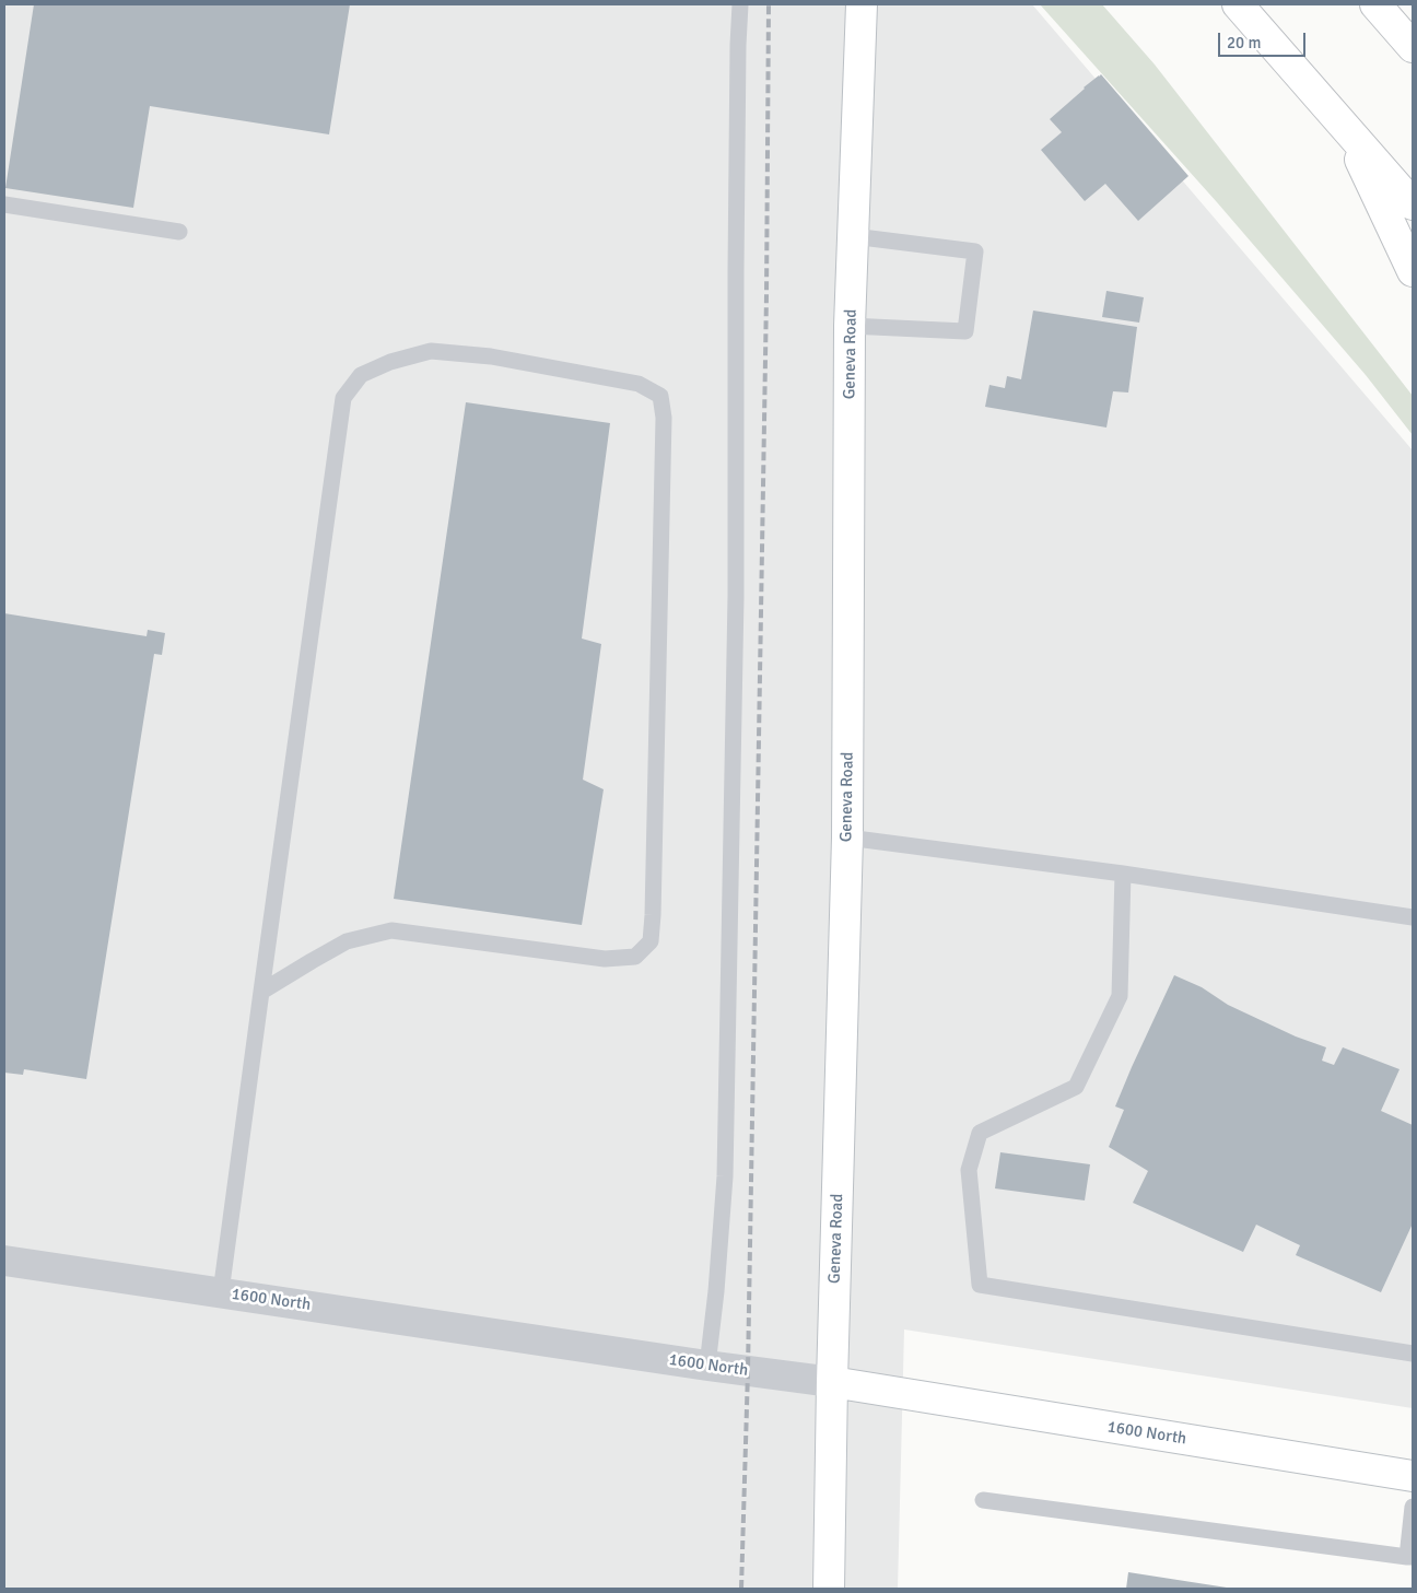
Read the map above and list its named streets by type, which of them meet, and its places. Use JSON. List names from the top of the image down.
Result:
{
  "streets": {
    "main road": ["Geneva Road", "1600 North"]
  },
  "crossings": [
    ["Geneva Road", "1600 North"]
  ],
  "scale_bar": "20 m"
}
